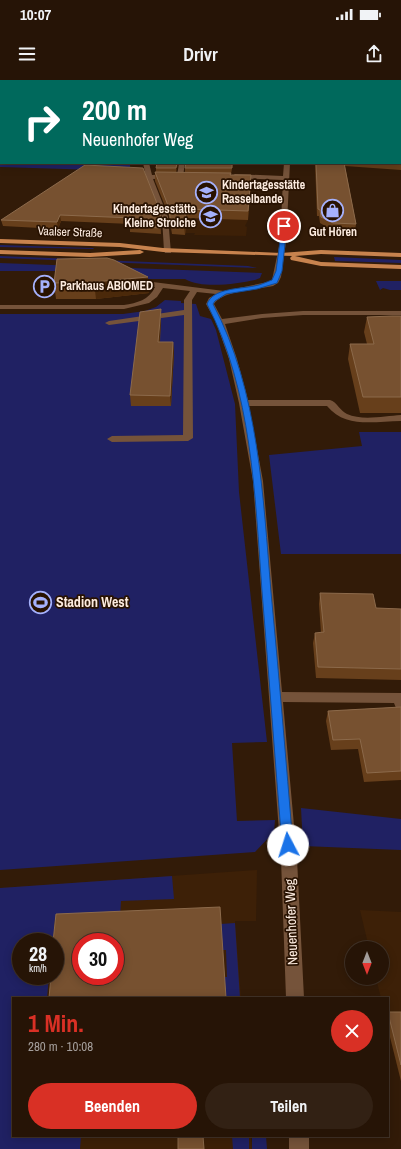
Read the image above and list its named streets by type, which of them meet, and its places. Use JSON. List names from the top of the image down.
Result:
{
  "streets": {
    "main road": ["Vaalser Straße"],
    "street": ["Neuenhofer Weg"]
  },
  "places": {
    "school or university": ["Kindertagesstätte Rasselbande", "Kindertagesstätte Kleine Strolche"],
    "shop": ["Gut Hören"],
    "parking": ["Parkhaus ABIOMED"],
    "sports": ["Stadion West"]
  },
  "north": "bottom",
  "page": {
    "status": "10:07",
    "header": "Drivr",
    "turn": ["200 m", "Neuenhofer Weg"],
    "speed": "28 km/h",
    "limit": "30",
    "heading": ["1 Min.", "280 m · 10:08"],
    "buttons": ["Beenden", "Teilen"]
  }
}
